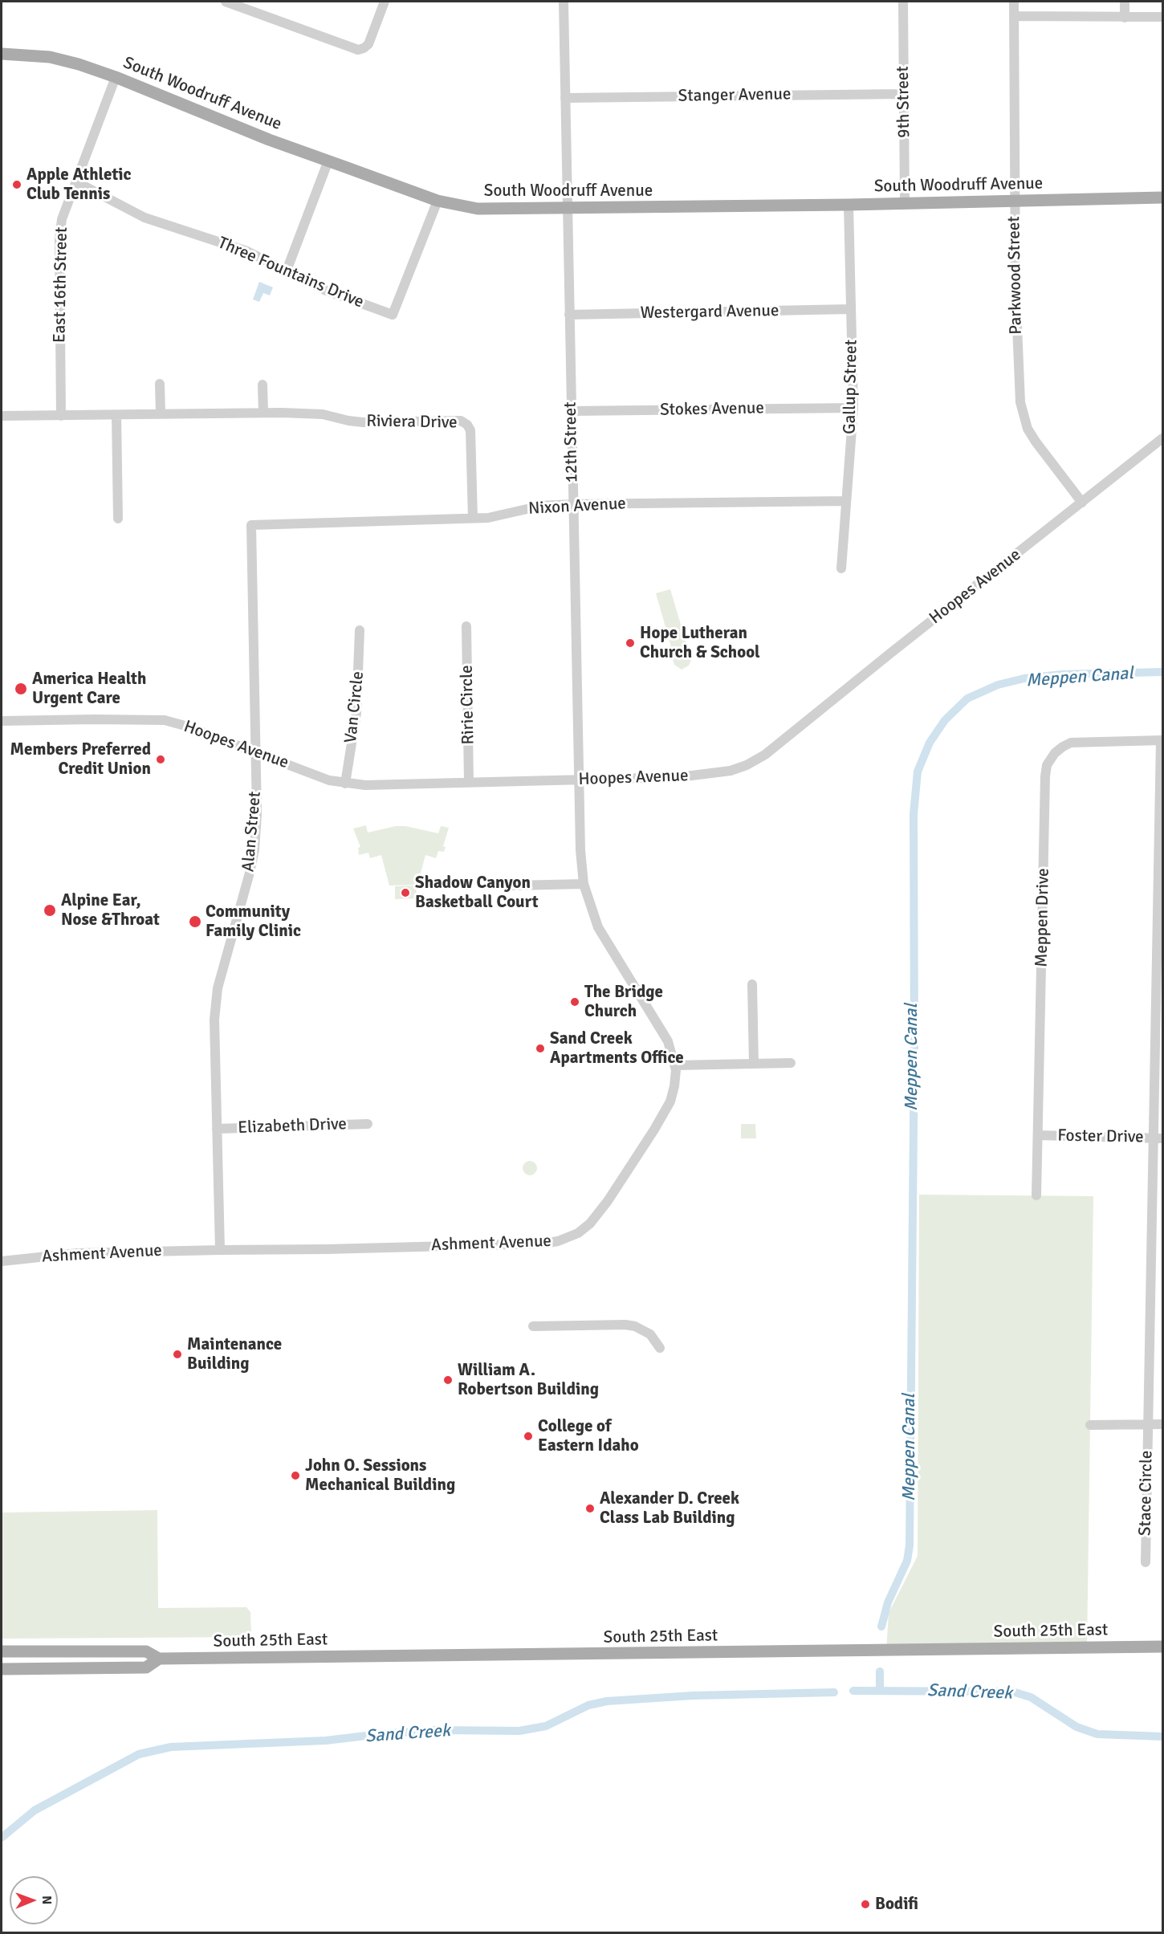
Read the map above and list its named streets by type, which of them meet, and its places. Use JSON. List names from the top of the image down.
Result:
{
  "streets": {
    "main road": ["South Woodruff Avenue", "South 25th East"],
    "street": [
      "Stanger Avenue",
      "9th Street",
      "Three Fountains Drive",
      "Parkwood Street",
      "East 16th Street",
      "Westergard Avenue",
      "Gallup Street",
      "Stokes Avenue",
      "Riviera Drive",
      "12th Street",
      "Nixon Avenue",
      "Hoopes Avenue",
      "Ririe Circle",
      "Van Circle",
      "Alan Street",
      "Meppen Drive",
      "Elizabeth Drive",
      "Foster Drive",
      "Ashment Avenue",
      "Stace Circle"
    ]
  },
  "crossings": [
    ["South Woodruff Avenue", "9th Street"],
    ["South Woodruff Avenue", "Three Fountains Drive"],
    ["South Woodruff Avenue", "Parkwood Street"],
    ["South Woodruff Avenue", "East 16th Street"],
    ["South Woodruff Avenue", "Gallup Street"],
    ["South Woodruff Avenue", "12th Street"],
    ["Stanger Avenue", "9th Street"],
    ["Stanger Avenue", "12th Street"],
    ["Three Fountains Drive", "East 16th Street"],
    ["Parkwood Street", "Hoopes Avenue"],
    ["East 16th Street", "Riviera Drive"],
    ["Westergard Avenue", "Gallup Street"],
    ["Westergard Avenue", "12th Street"],
    ["Gallup Street", "Stokes Avenue"],
    ["Gallup Street", "Nixon Avenue"],
    ["Stokes Avenue", "12th Street"],
    ["Riviera Drive", "Nixon Avenue"],
    ["12th Street", "Nixon Avenue"],
    ["12th Street", "Hoopes Avenue"],
    ["12th Street", "Ashment Avenue"],
    ["Nixon Avenue", "Alan Street"],
    ["Hoopes Avenue", "Ririe Circle"],
    ["Hoopes Avenue", "Van Circle"],
    ["Hoopes Avenue", "Alan Street"],
    ["Alan Street", "Elizabeth Drive"],
    ["Alan Street", "Ashment Avenue"],
    ["Meppen Drive", "Foster Drive"],
    ["Meppen Drive", "Stace Circle"],
    ["Foster Drive", "Stace Circle"]
  ],
  "water": ["Meppen Canal", "Sand Creek"],
  "places": [
    "Apple Athletic Club Tennis",
    "Hope Lutheran Church & School",
    "America Health Urgent Care",
    "Members Preferred Credit Union",
    "Shadow Canyon Basketball Court",
    "Alpine Ear, Nose &Throat",
    "Community Family Clinic",
    "The Bridge Church",
    "Sand Creek Apartments Office",
    "Maintenance Building",
    "William A. Robertson Building",
    "College of Eastern Idaho",
    "John O. Sessions Mechanical Building",
    "Alexander D. Creek Class Lab Building",
    "Bodifi"
  ],
  "north": "right"
}
